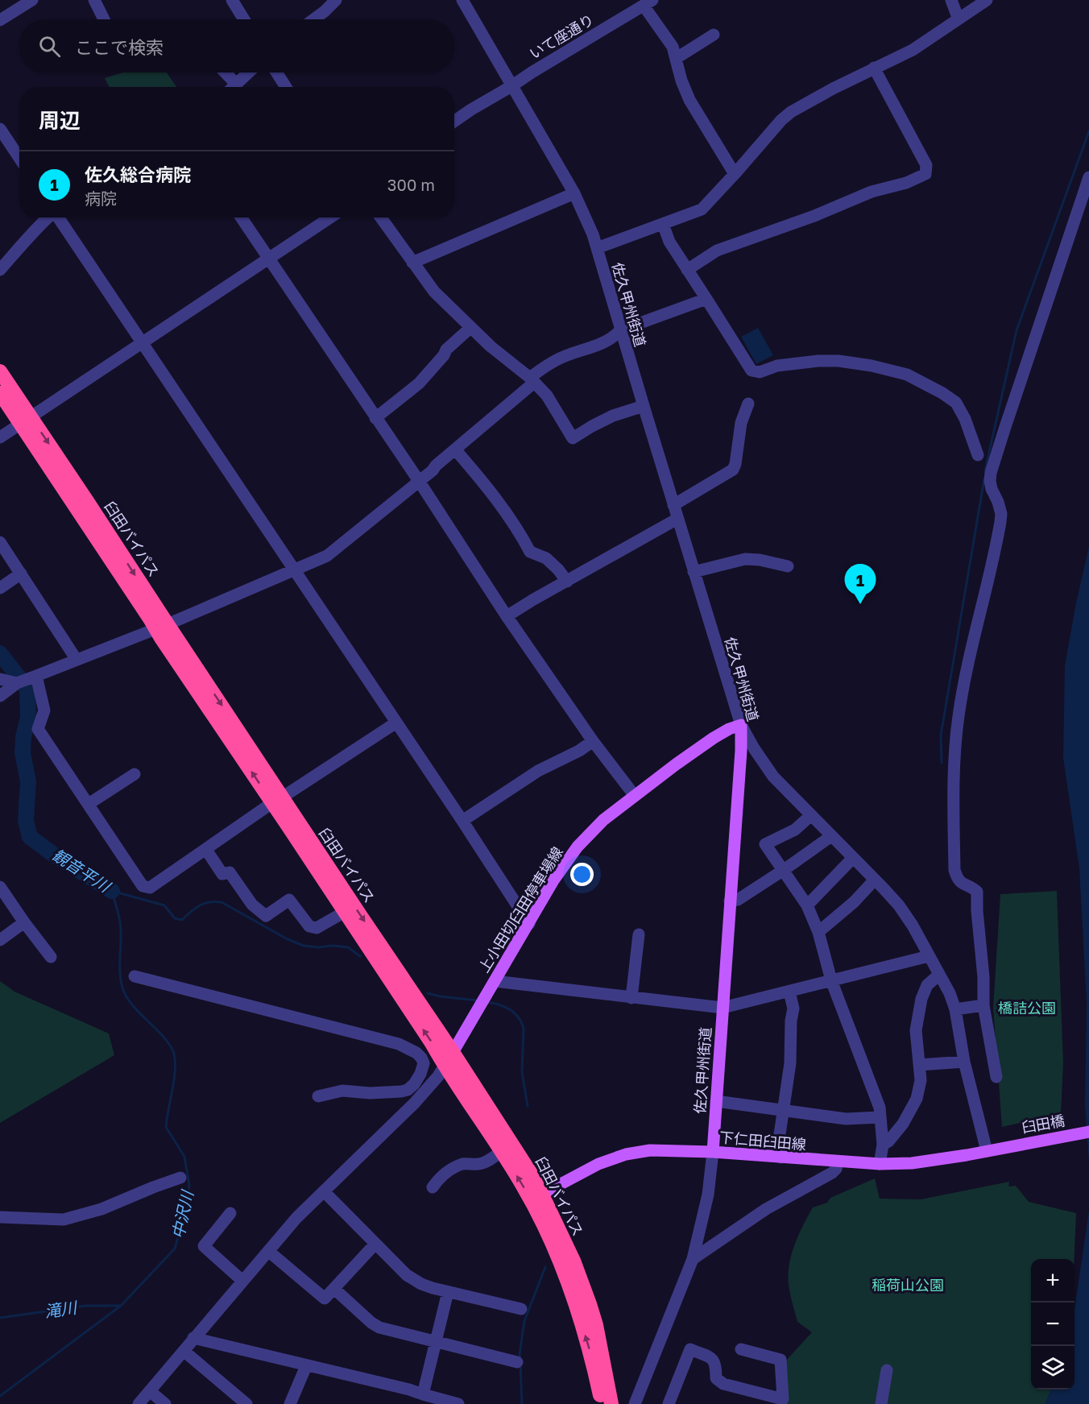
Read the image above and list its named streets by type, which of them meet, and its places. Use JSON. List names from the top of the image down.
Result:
{
  "streets": {
    "highway": ["臼田バイパス"],
    "main road": [
      "佐久甲州街道",
      "上小田切臼田停車場線",
      "臼田橋",
      "下仁田臼田線"
    ],
    "street": ["いて座通り"]
  },
  "crossings": [
    ["いて座通り", "佐久甲州街道"],
    ["佐久甲州街道", "上小田切臼田停車場線"],
    ["佐久甲州街道", "下仁田臼田線"],
    ["臼田バイパス", "上小田切臼田停車場線"],
    ["臼田バイパス", "下仁田臼田線"],
    ["臼田橋", "下仁田臼田線"]
  ],
  "water": ["観音平川", "中沢川", "滝川"],
  "parks": ["橋詰公園", "稲荷山公園"],
  "page": {
    "search": "ここで検索",
    "heading": "周辺",
    "list": [
      {
        "mark": "1",
        "name": "佐久総合病院",
        "note": "病院",
        "value": "300 m"
      }
    ],
    "pins": "1",
    "map_buttons": ["+", "−"]
  }
}
